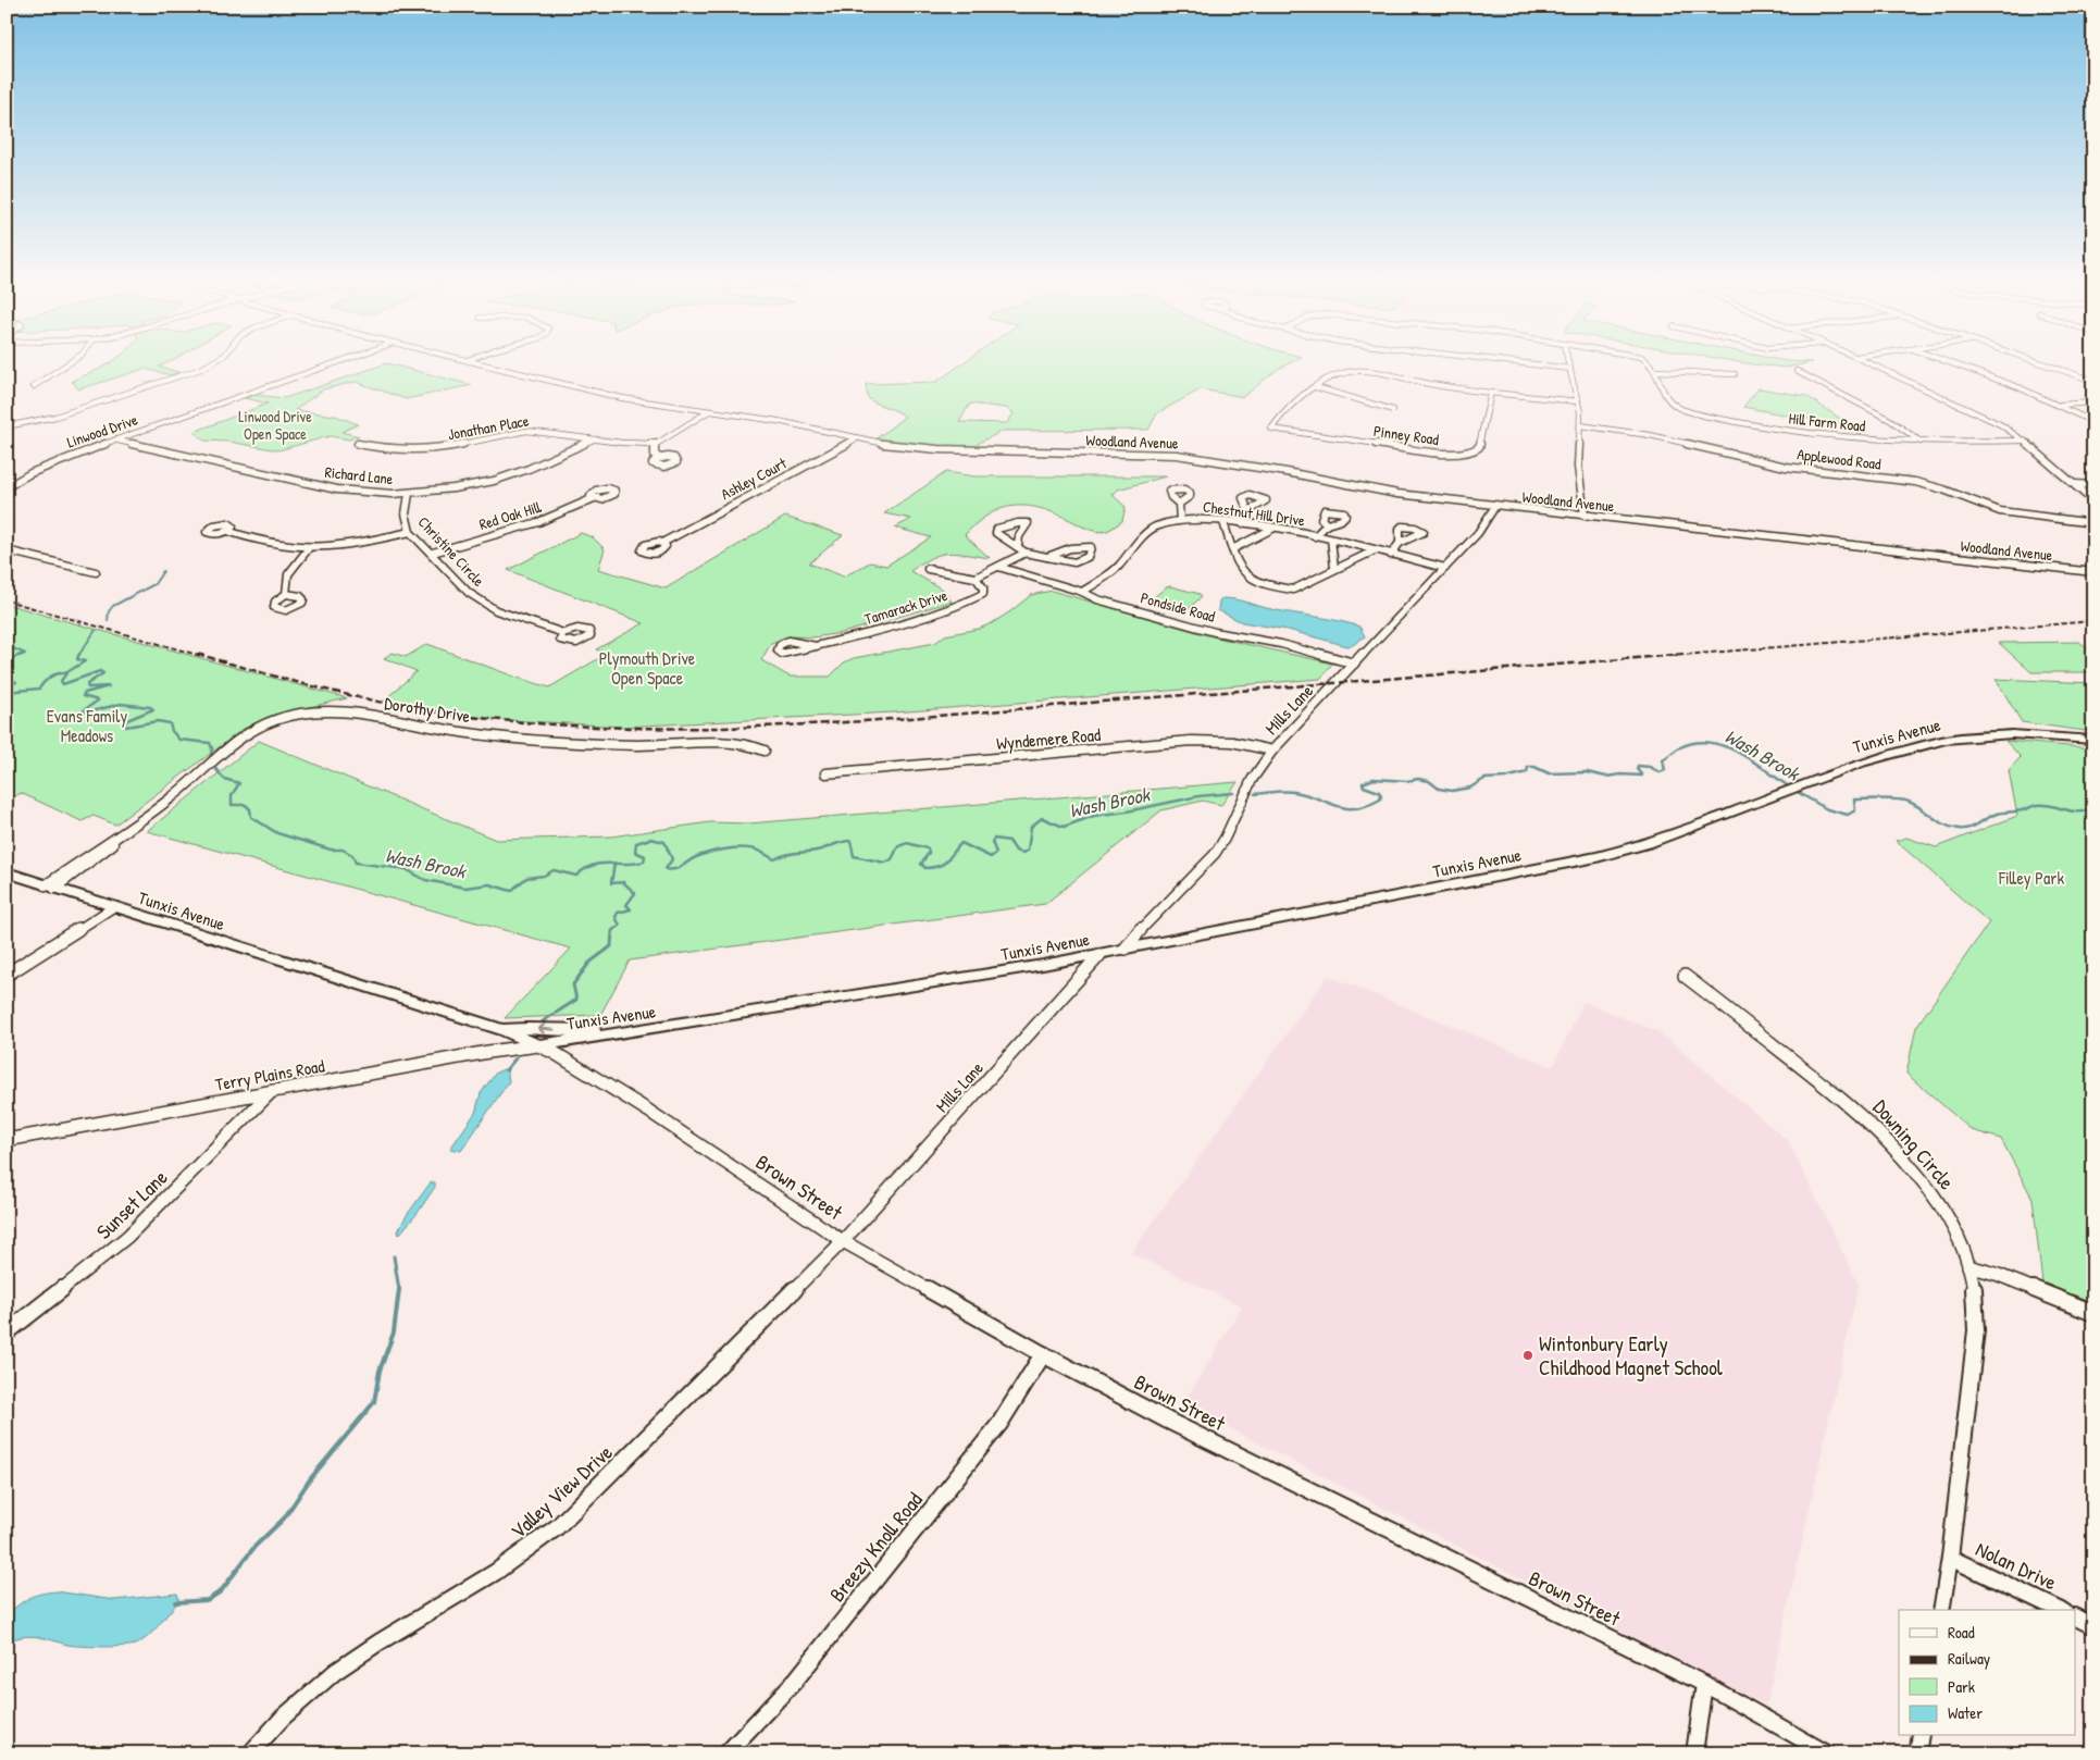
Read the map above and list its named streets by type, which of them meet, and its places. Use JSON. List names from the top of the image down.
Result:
{
  "streets": {
    "main road": ["Tunxis Avenue"],
    "street": [
      "Hill Farm Road",
      "Jonathan Place",
      "Linwood Drive",
      "Pinney Road",
      "Woodland Avenue",
      "Applewood Road",
      "Richard Lane",
      "Ashley Court",
      "Chestnut Hill Drive",
      "Red Oak Hill",
      "Christine Circle",
      "Tamarack Drive",
      "Pondside Road",
      "Dorothy Drive",
      "Mills Lane",
      "Wyndemere Road",
      "Terry Plains Road",
      "Downing Circle",
      "Brown Street",
      "Sunset Lane",
      "Valley View Drive",
      "Breezy Knoll Road",
      "Nolan Drive"
    ]
  },
  "crossings": [
    ["Jonathan Place", "Richard Lane"],
    ["Linwood Drive", "Richard Lane"],
    ["Woodland Avenue", "Ashley Court"],
    ["Woodland Avenue", "Mills Lane"],
    ["Richard Lane", "Christine Circle"],
    ["Chestnut Hill Drive", "Pondside Road"],
    ["Chestnut Hill Drive", "Mills Lane"],
    ["Red Oak Hill", "Christine Circle"],
    ["Pondside Road", "Mills Lane"],
    ["Dorothy Drive", "Tunxis Avenue"],
    ["Mills Lane", "Tunxis Avenue"],
    ["Mills Lane", "Wyndemere Road"],
    ["Mills Lane", "Brown Street"],
    ["Mills Lane", "Valley View Drive"],
    ["Tunxis Avenue", "Terry Plains Road"],
    ["Tunxis Avenue", "Brown Street"],
    ["Terry Plains Road", "Brown Street"],
    ["Terry Plains Road", "Sunset Lane"],
    ["Downing Circle", "Nolan Drive"],
    ["Brown Street", "Valley View Drive"],
    ["Brown Street", "Breezy Knoll Road"]
  ],
  "water": ["Wash Brook"],
  "parks": [
    "Linwood Drive Open Space",
    "Plymouth Drive Open Space",
    "Evans Family Meadows",
    "Filley Park"
  ],
  "places": ["Wintonbury Early Childhood Magnet School"],
  "legend": [
    "Road",
    "Railway",
    "Park",
    "Water"
  ]
}
